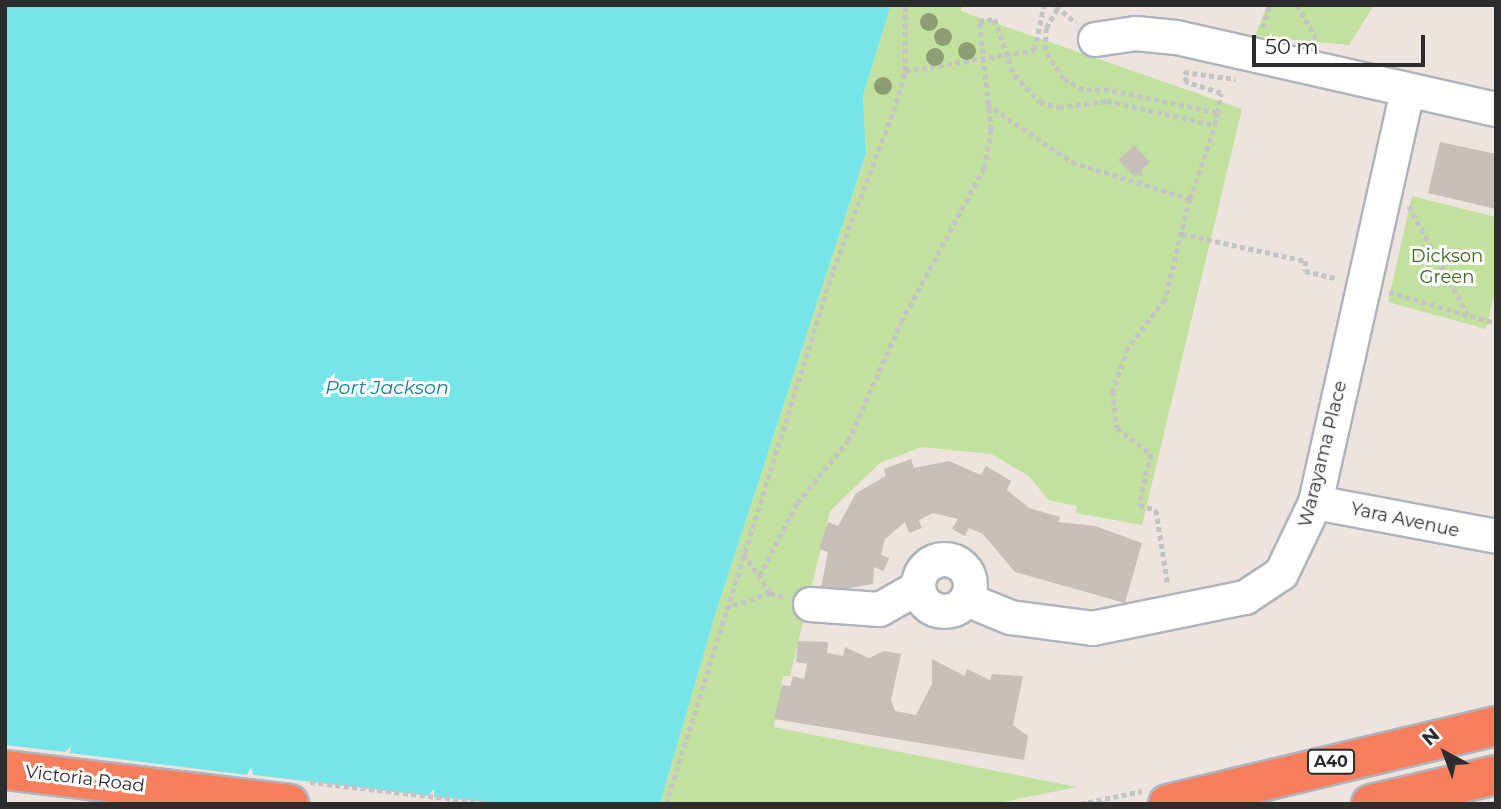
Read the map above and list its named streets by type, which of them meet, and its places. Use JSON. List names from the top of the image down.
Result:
{
  "streets": {
    "highway": ["A40", "Victoria Road"],
    "street": ["Warayama Place", "Yara Avenue"]
  },
  "crossings": [
    ["Warayama Place", "Yara Avenue"]
  ],
  "water": ["Port Jackson"],
  "parks": ["Dickson Green"],
  "scale_bar": "50 m",
  "north": "top left"
}
